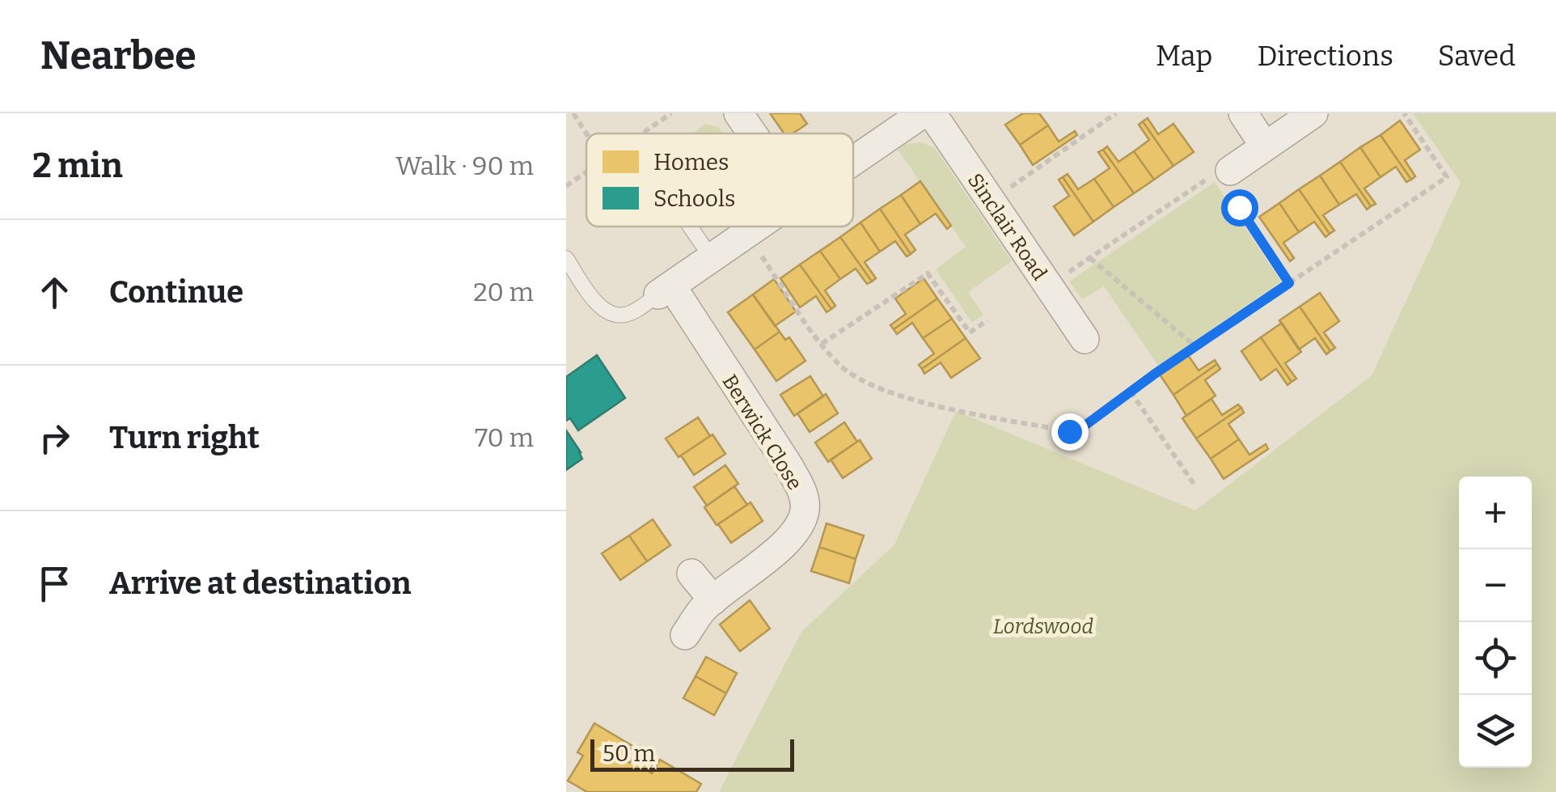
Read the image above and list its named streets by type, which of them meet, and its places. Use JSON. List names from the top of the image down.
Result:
{
  "streets": {
    "street": ["Sinclair Road", "Berwick Close"]
  },
  "parks": ["Lordswood"],
  "legend": ["Homes", "Schools"],
  "scale_bar": "50 m",
  "page": {
    "header": "Nearbee",
    "nav": ["Map", "Directions", "Saved"],
    "heading": ["2 min", "Walk · 90 m"],
    "list": [
      ["Continue", "20 m"],
      ["Turn right", "70 m"],
      "Arrive at destination"
    ],
    "map_buttons": ["+", "−"],
    "scale": "50 m"
  }
}
